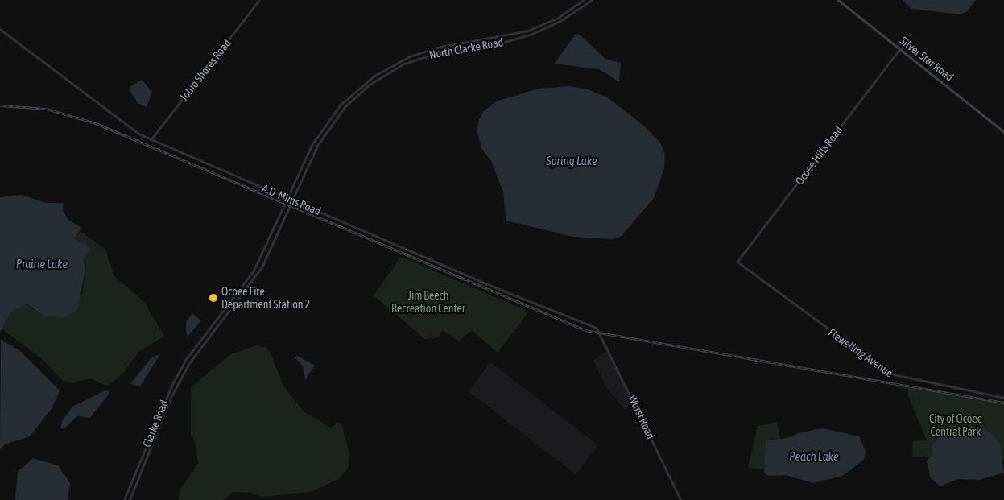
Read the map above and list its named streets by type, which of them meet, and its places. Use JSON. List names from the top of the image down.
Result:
{
  "streets": {
    "main road": ["Silver Star Road"],
    "street": [
      "North Clarke Road",
      "Johio Shores Road",
      "Ocoee Hills Road",
      "A.D. Mims Road",
      "Flewelling Avenue",
      "Wurst Road",
      "Clarke Road"
    ]
  },
  "crossings": [
    ["North Clarke Road", "A.D. Mims Road"],
    ["North Clarke Road", "Clarke Road"],
    ["Silver Star Road", "Ocoee Hills Road"],
    ["Johio Shores Road", "A.D. Mims Road"],
    ["Ocoee Hills Road", "Flewelling Avenue"],
    ["A.D. Mims Road", "Wurst Road"]
  ],
  "water": ["Spring Lake", "Prairie Lake", "Peach Lake"],
  "parks": ["Jim Beech Recreation Center", "City of Ocoee Central Park"],
  "places": ["Ocoee Fire Department Station 2"]
}
